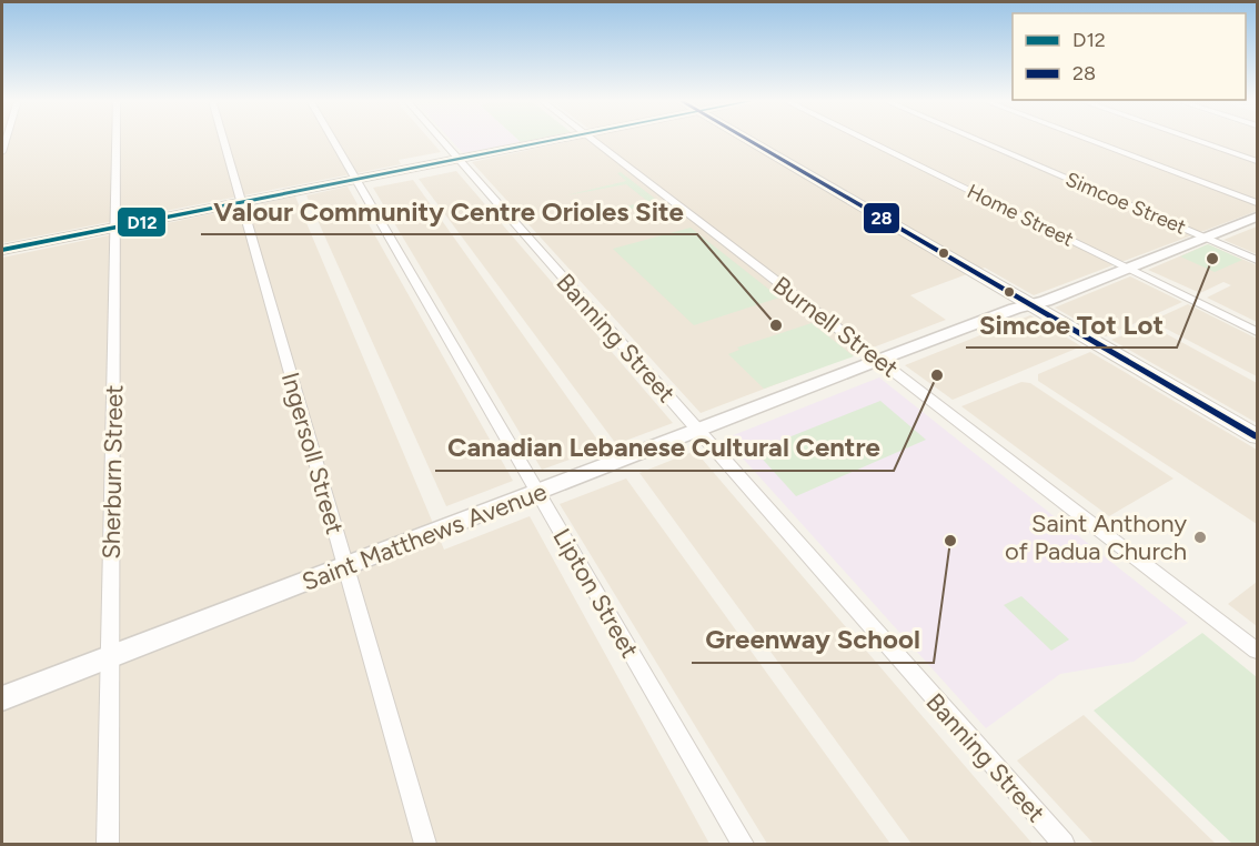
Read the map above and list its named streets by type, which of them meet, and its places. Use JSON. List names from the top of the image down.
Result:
{
  "streets": {
    "street": [
      "Simcoe Street",
      "Home Street",
      "Burnell Street",
      "Banning Street",
      "Ingersoll Street",
      "Sherburn Street",
      "Saint Matthews Avenue",
      "Lipton Street"
    ]
  },
  "crossings": [
    ["Simcoe Street", "Saint Matthews Avenue"],
    ["Home Street", "Saint Matthews Avenue"],
    ["Burnell Street", "Saint Matthews Avenue"],
    ["Banning Street", "Saint Matthews Avenue"],
    ["Ingersoll Street", "Saint Matthews Avenue"],
    ["Sherburn Street", "Saint Matthews Avenue"],
    ["Saint Matthews Avenue", "Lipton Street"]
  ],
  "places": [
    "Simcoe Tot Lot",
    "Valour Community Centre Orioles Site",
    "Canadian Lebanese Cultural Centre",
    "Saint Anthony of Padua Church",
    "Greenway School"
  ],
  "lines": ["transit line D12", "transit line 28"],
  "legend": ["D12", "28"]
}
